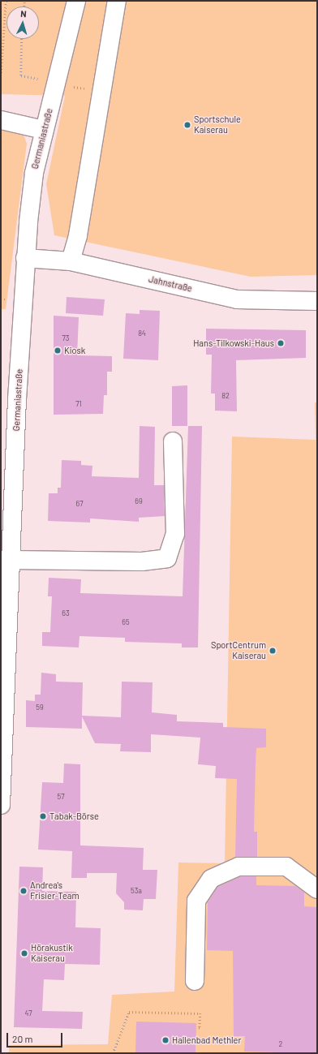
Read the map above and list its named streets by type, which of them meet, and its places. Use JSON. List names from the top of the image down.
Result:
{
  "streets": {
    "street": ["Germaniastraße", "Jahnstraße"]
  },
  "crossings": [
    ["Germaniastraße", "Jahnstraße"]
  ],
  "places": [
    "Sportschule Kaiserau",
    "Hans-Tilkowski-Haus",
    "Kiosk",
    "SportCentrum Kaiserau",
    "Tabak-Börse",
    "Andrea's Frisier-Team",
    "Hörakustik Kaiserau",
    "Hallenbad Methler"
  ],
  "house_numbers": [
    "84",
    "73",
    "82",
    "71",
    "69",
    "67",
    "63",
    "65",
    "59",
    "57",
    "53a",
    "47",
    "2"
  ],
  "scale_bar": "20 m",
  "north": "top"
}
